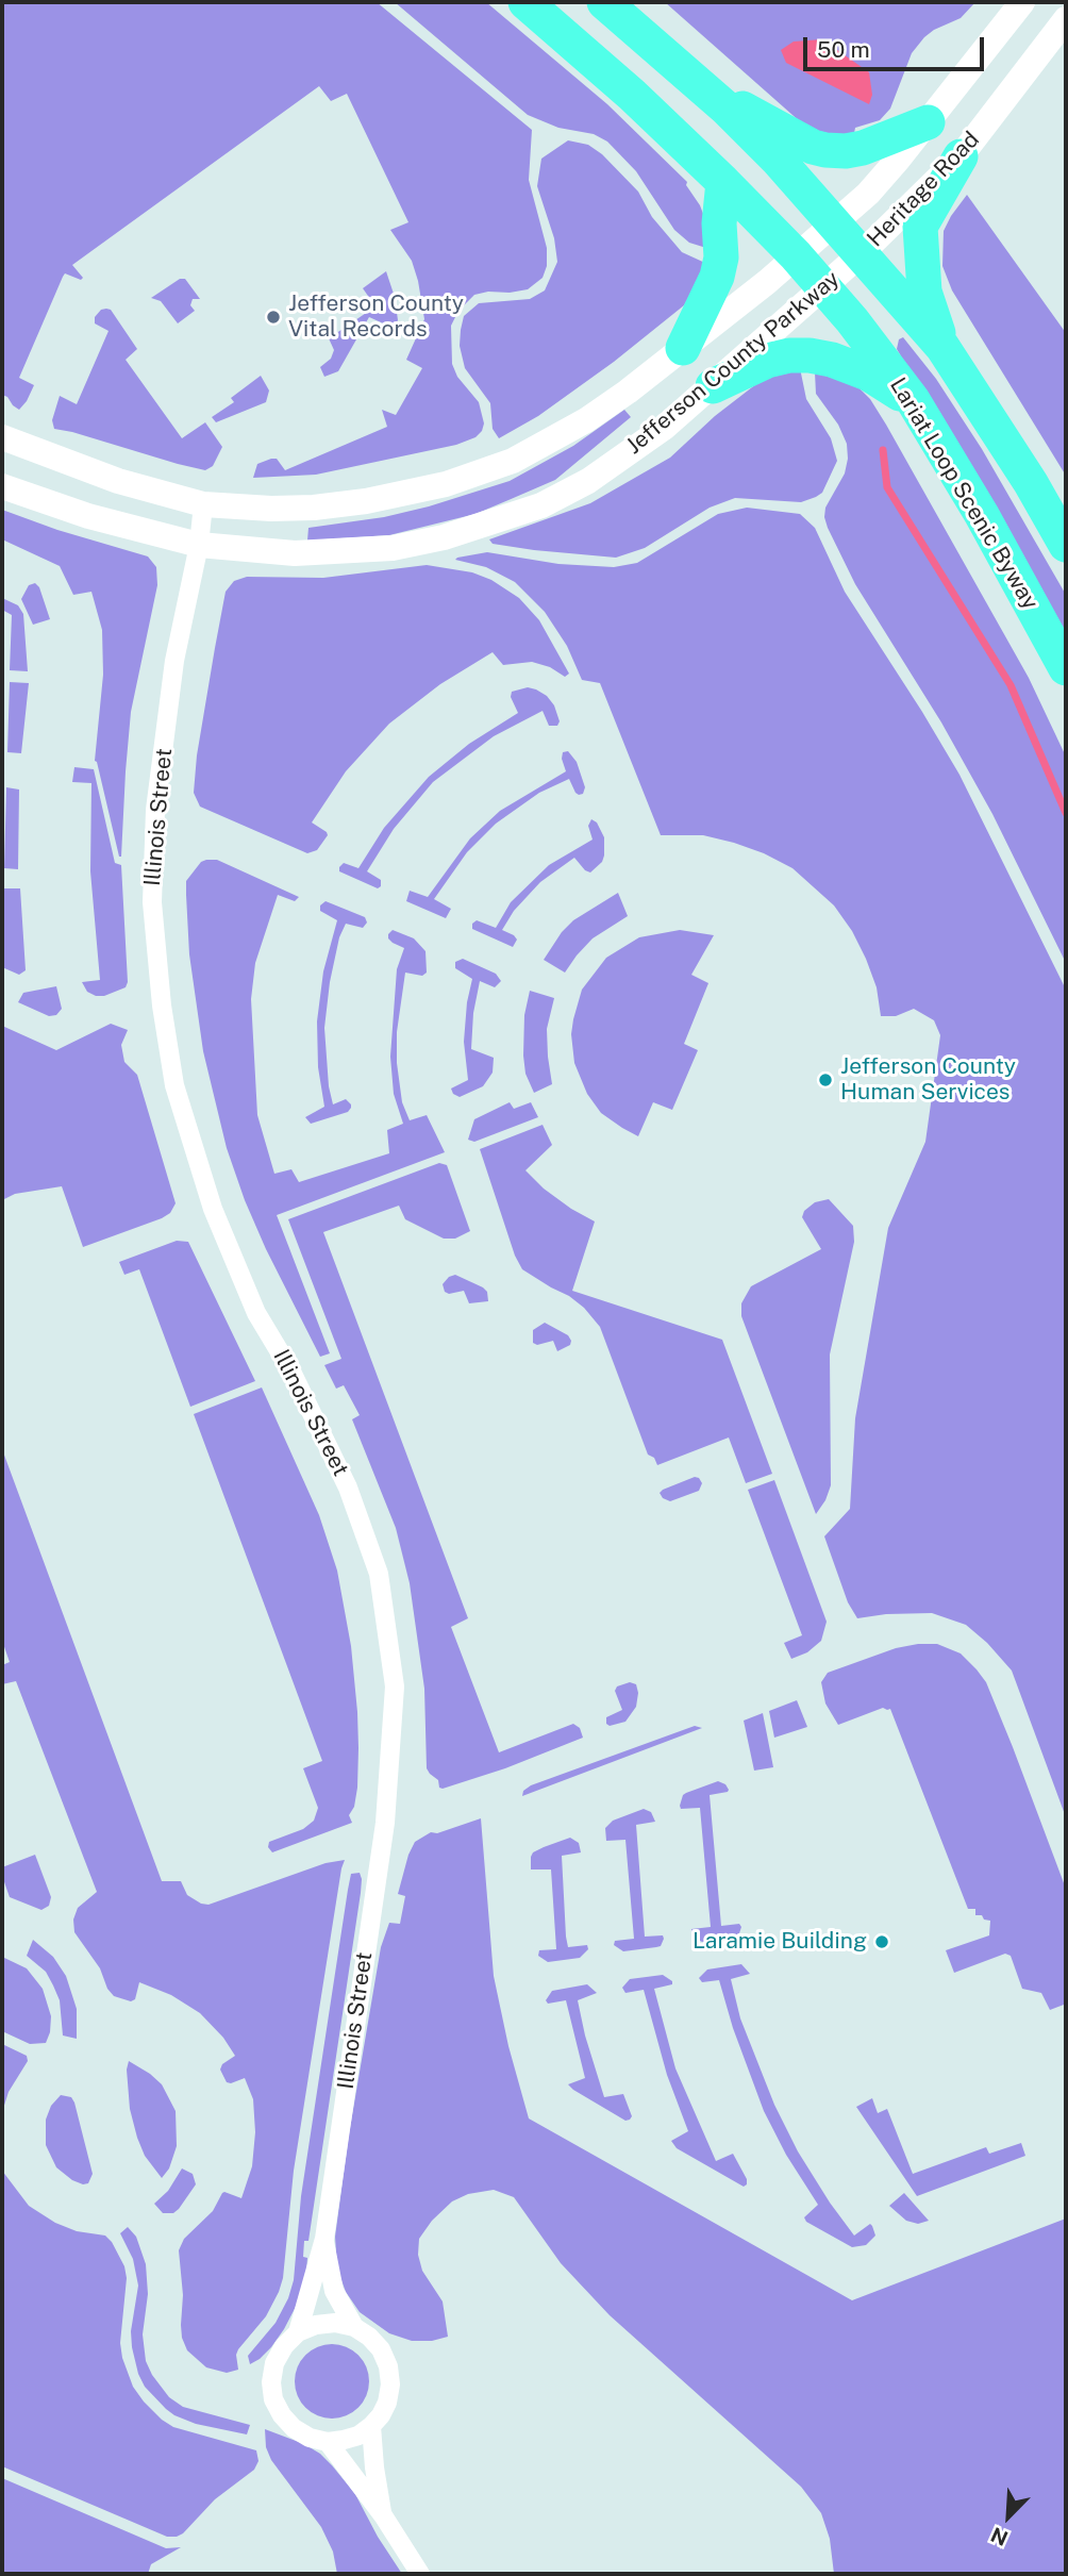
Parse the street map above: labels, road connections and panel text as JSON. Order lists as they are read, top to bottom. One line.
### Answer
{"streets":{"highway":["Lariat Loop Scenic Byway"],"street":["Heritage Road","Jefferson County Parkway","Illinois Street"]},"crossings":[["Heritage Road","Jefferson County Parkway"],["Heritage Road","Lariat Loop Scenic Byway"],["Jefferson County Parkway","Lariat Loop Scenic Byway"],["Jefferson County Parkway","Illinois Street"]],"places":["Jefferson County Vital Records","Jefferson County Human Services","Laramie Building"],"scale_bar":"50 m","north":"bottom left"}
